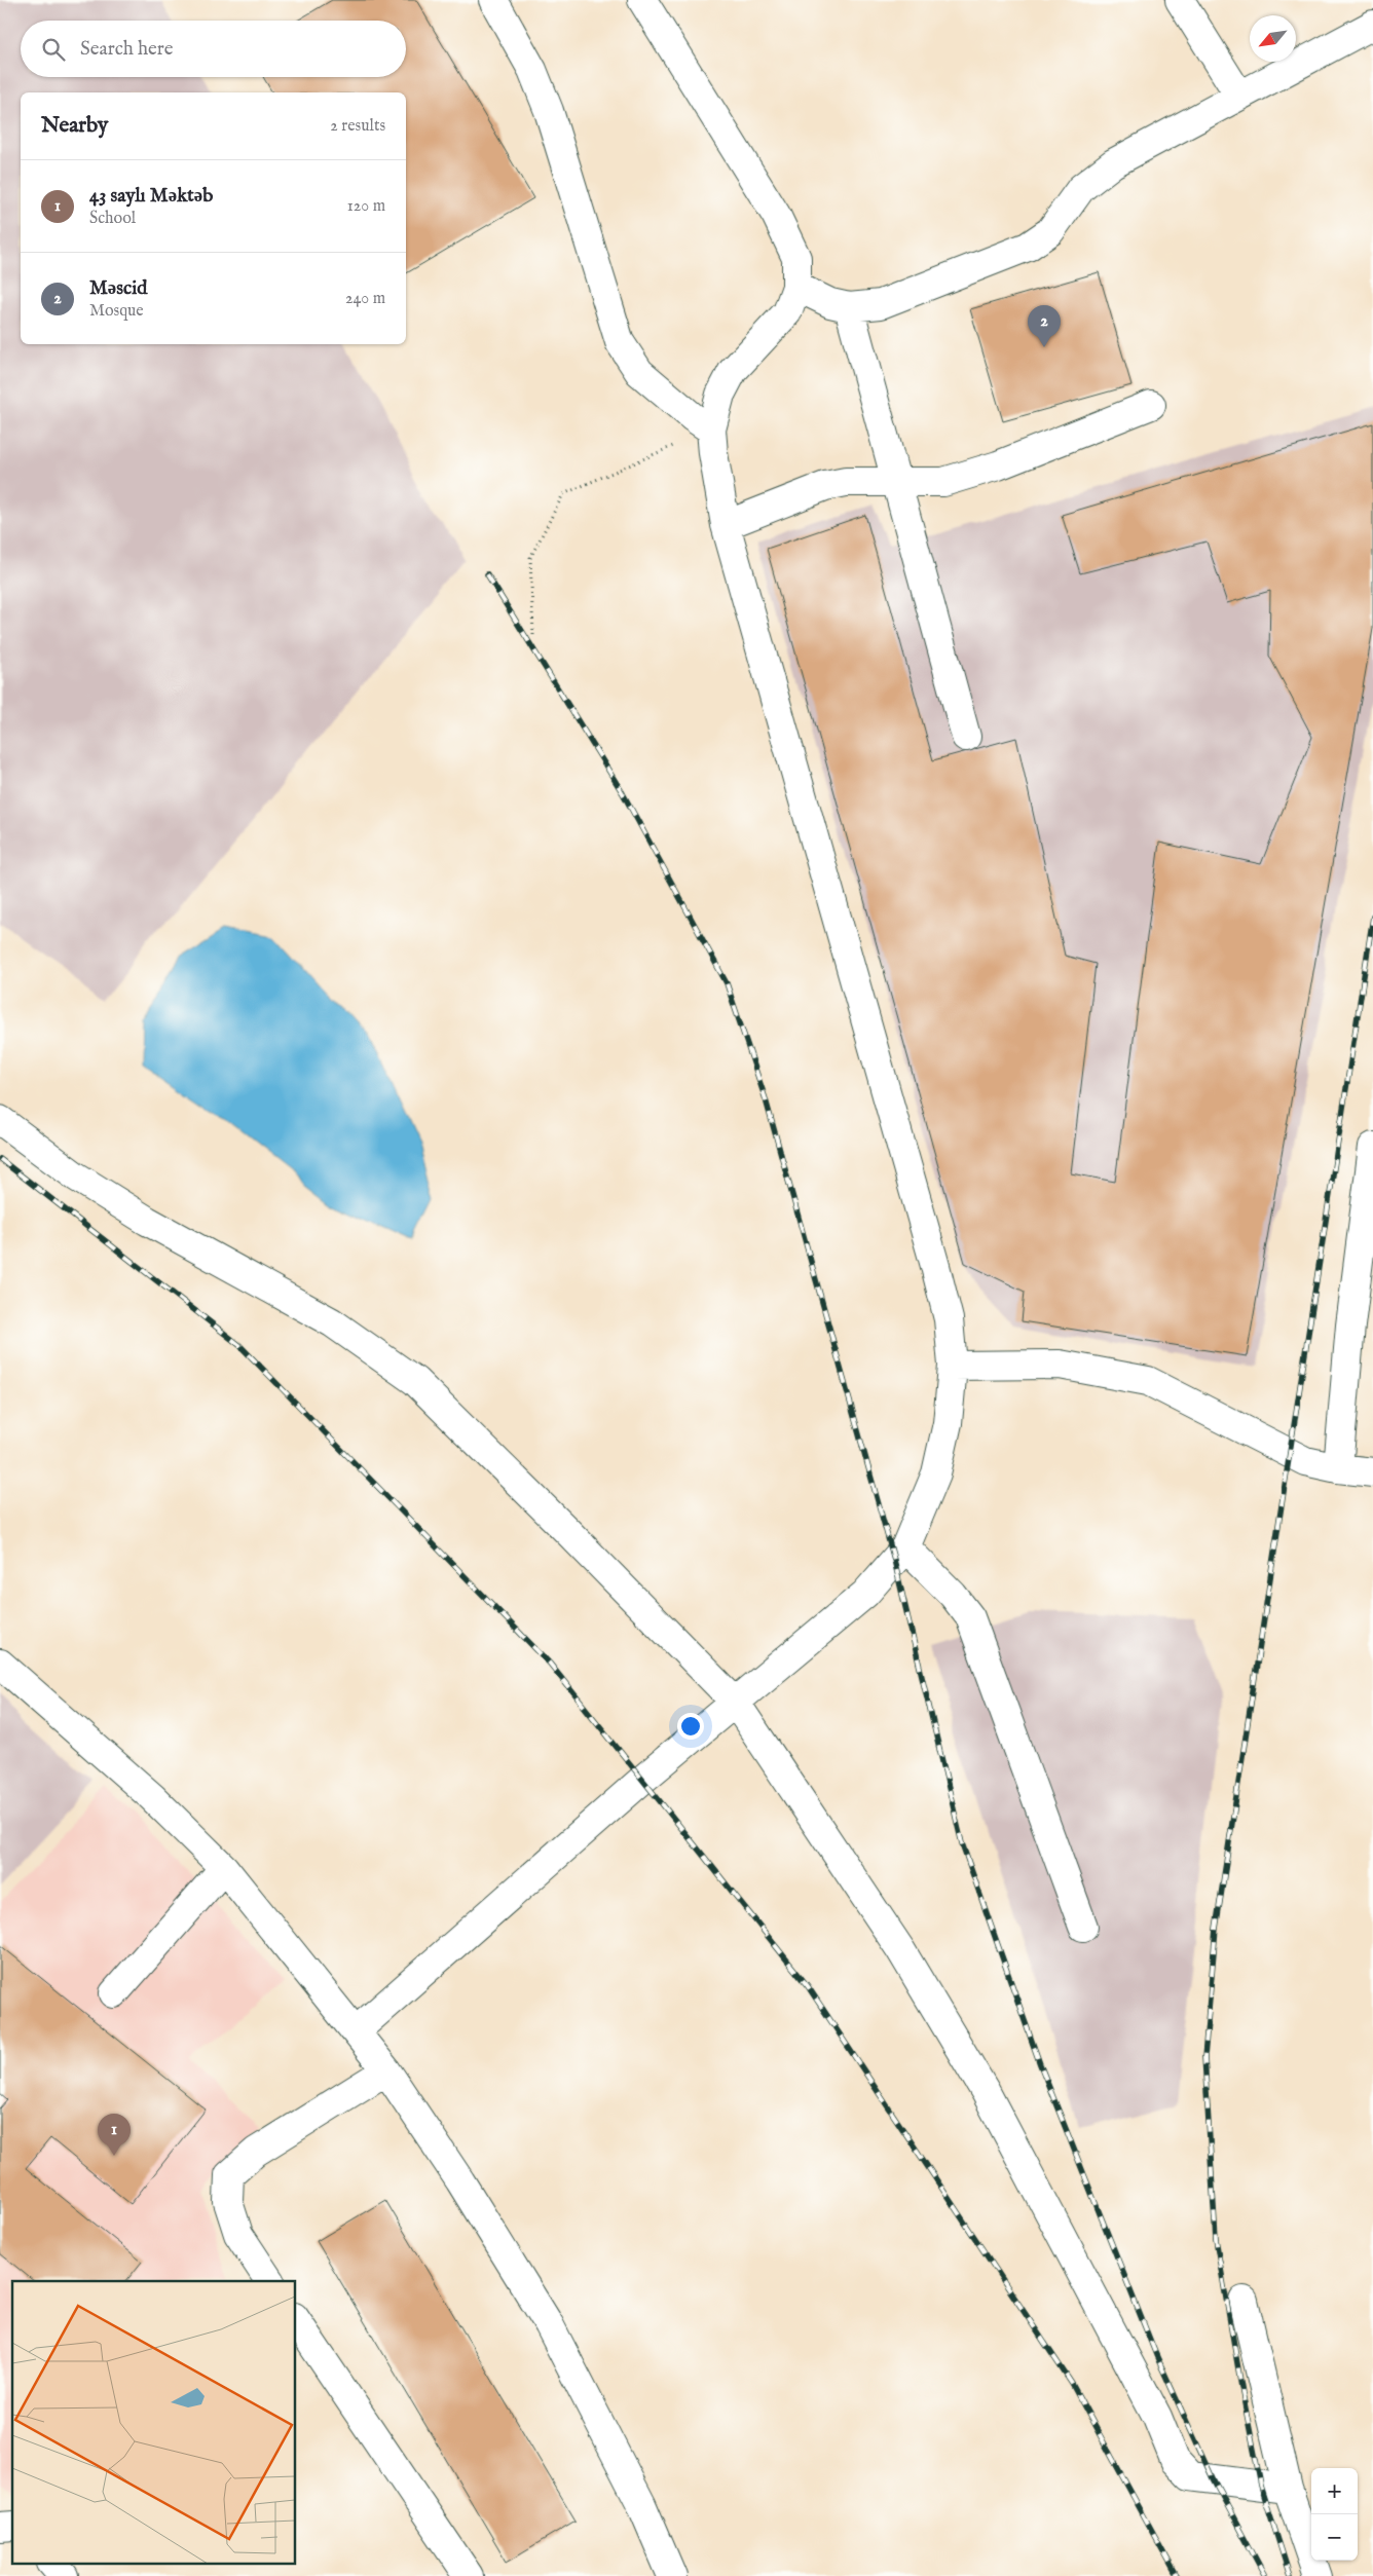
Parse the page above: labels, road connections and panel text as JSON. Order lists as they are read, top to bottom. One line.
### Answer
{"north":"bottom left","page":{"search":"Search here","heading":["Nearby","2 results"],"list":[{"mark":"1","name":"43 saylı Məktəb","note":"School","value":"120 m"},{"mark":"2","name":"Məscid","note":"Mosque","value":"240 m"}],"pins":["2","1"],"map_buttons":["+","−"]}}
